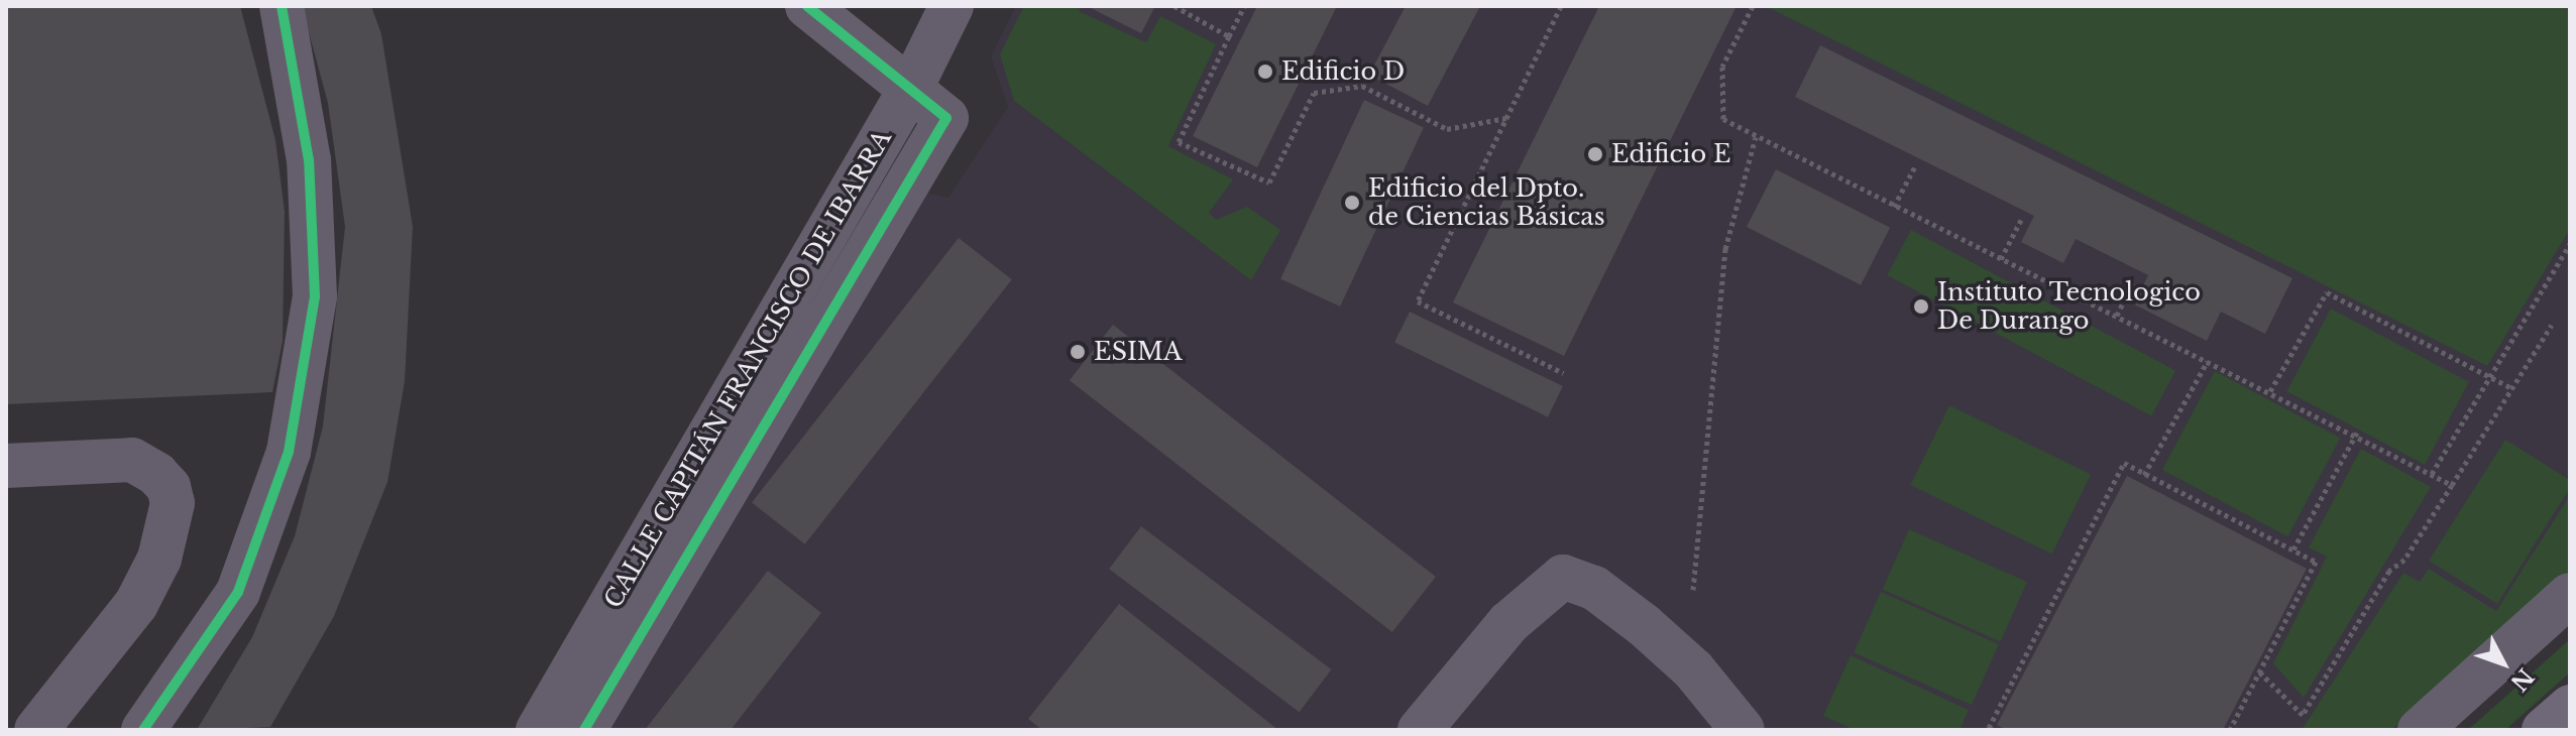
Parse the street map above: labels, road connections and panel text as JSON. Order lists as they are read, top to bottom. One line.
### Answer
{"streets":{"street":["CALLE CAPITÁN FRANCISCO DE IBARRA"]},"places":["Edificio D","Edificio E","Edificio del Dpto. de Ciencias Básicas","Instituto Tecnologico De Durango","ESIMA"],"north":"bottom right"}
